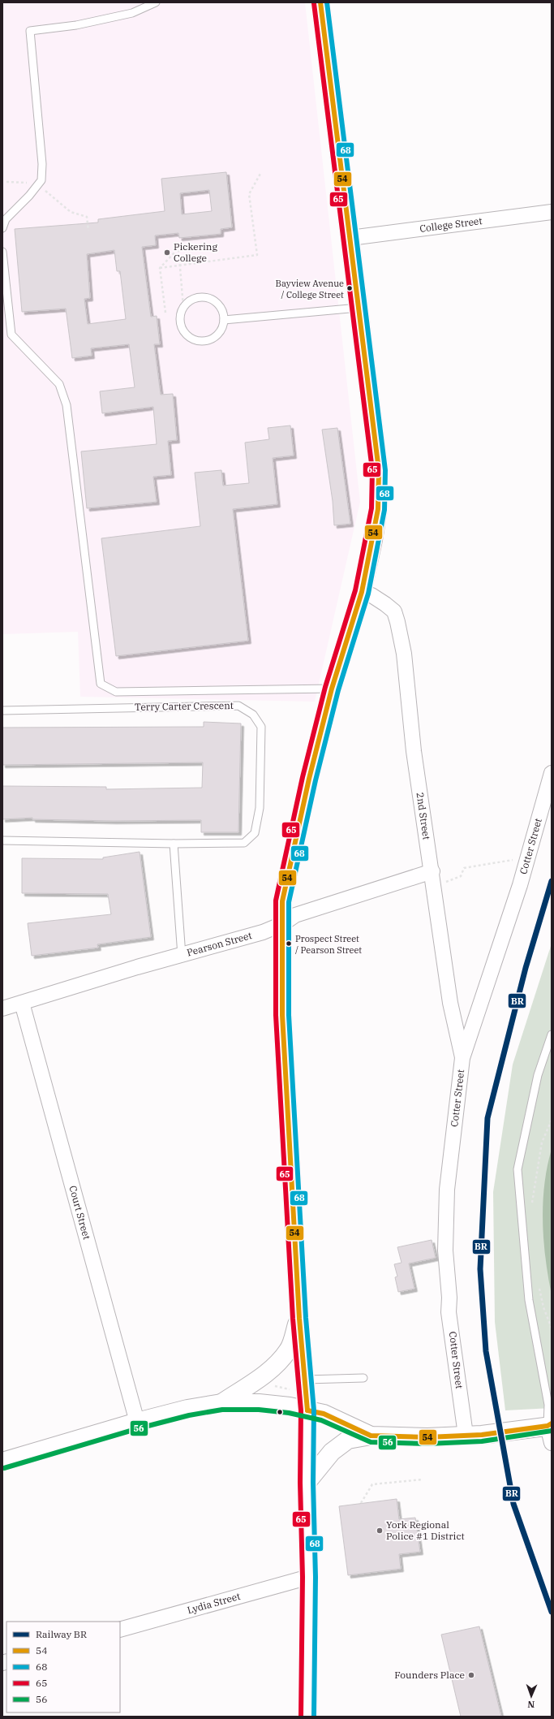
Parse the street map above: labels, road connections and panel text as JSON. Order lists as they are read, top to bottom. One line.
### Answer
{"streets":{"street":["College Street","2nd Street","Cotter Street","Pearson Street","Court Street","Lydia Street"],"lane":["Terry Carter Crescent"]},"crossings":[["2nd Street","Cotter Street"],["2nd Street","Pearson Street"],["Pearson Street","Court Street"]],"places":["Pickering College","Bayview Avenue / College Street","Prospect Street / Pearson Street","York Regional Police #1 District","Founders Place"],"lines":["transit line 54","transit line 68","transit line 65","rail line BR","transit line 56"],"legend":["Railway BR","54","68","65","56"],"north":"bottom"}
